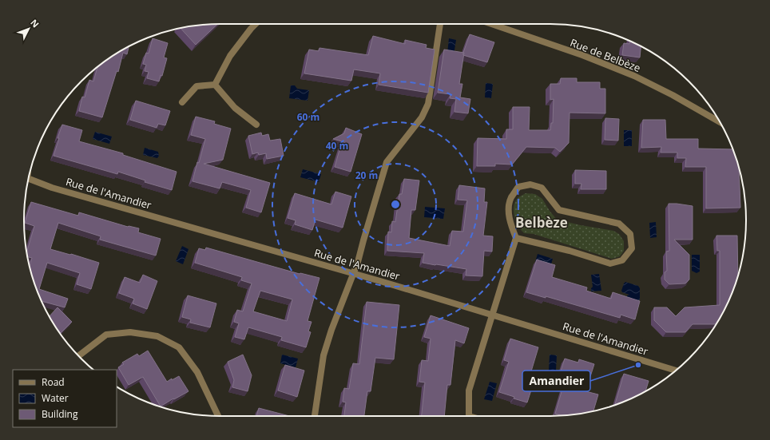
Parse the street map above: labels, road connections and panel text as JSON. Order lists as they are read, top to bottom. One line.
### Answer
{"streets":{"street":["Rue de Belbèze","Rue de l'Amandier"]},"districts":["Belbèze"],"places":["Amandier"],"legend":["Road","Water","Building"],"north":"top right","rings":["60 m","40 m","20 m"]}
